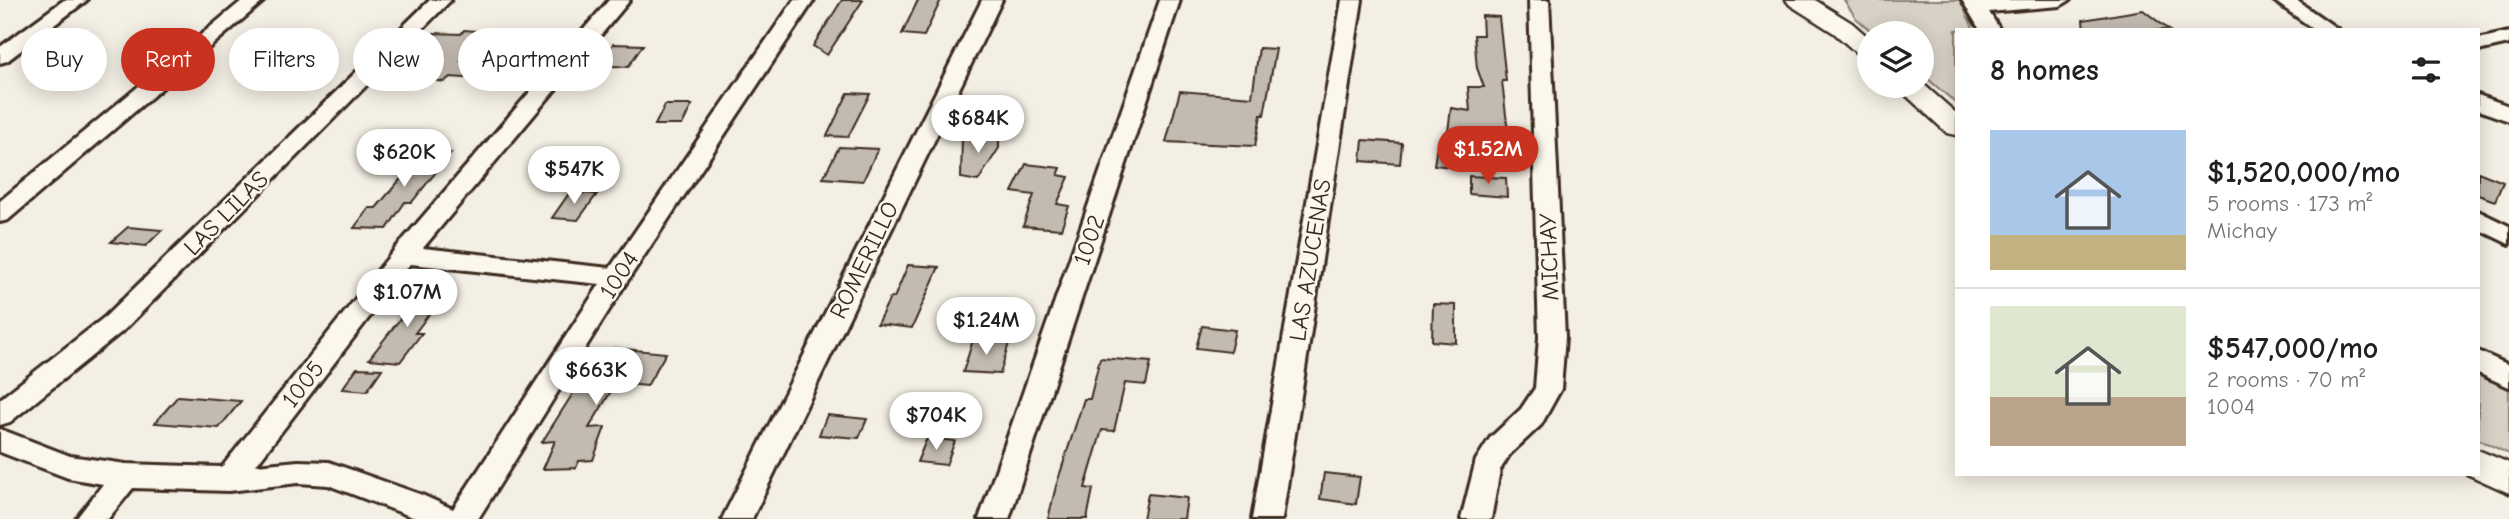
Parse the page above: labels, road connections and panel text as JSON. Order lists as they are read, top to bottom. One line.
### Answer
{"streets":{"street":["LAS LILAS","1002","MICHAY","ROMERILLO","LAS AZUCENAS","1004","1005"]},"page":{"chip":["Buy","Rent","Filters","New","Apartment"],"heading":"8 homes","price":["$684K","$1.52M","$620K","$547K","$1.07M","$1.24M","$663K","$704K"],"list":[{"name":"$1,520,000/mo","note":"5 rooms · 173 m² · Michay"},{"name":"$547,000/mo","note":"2 rooms · 70 m² · 1004"}]}}
